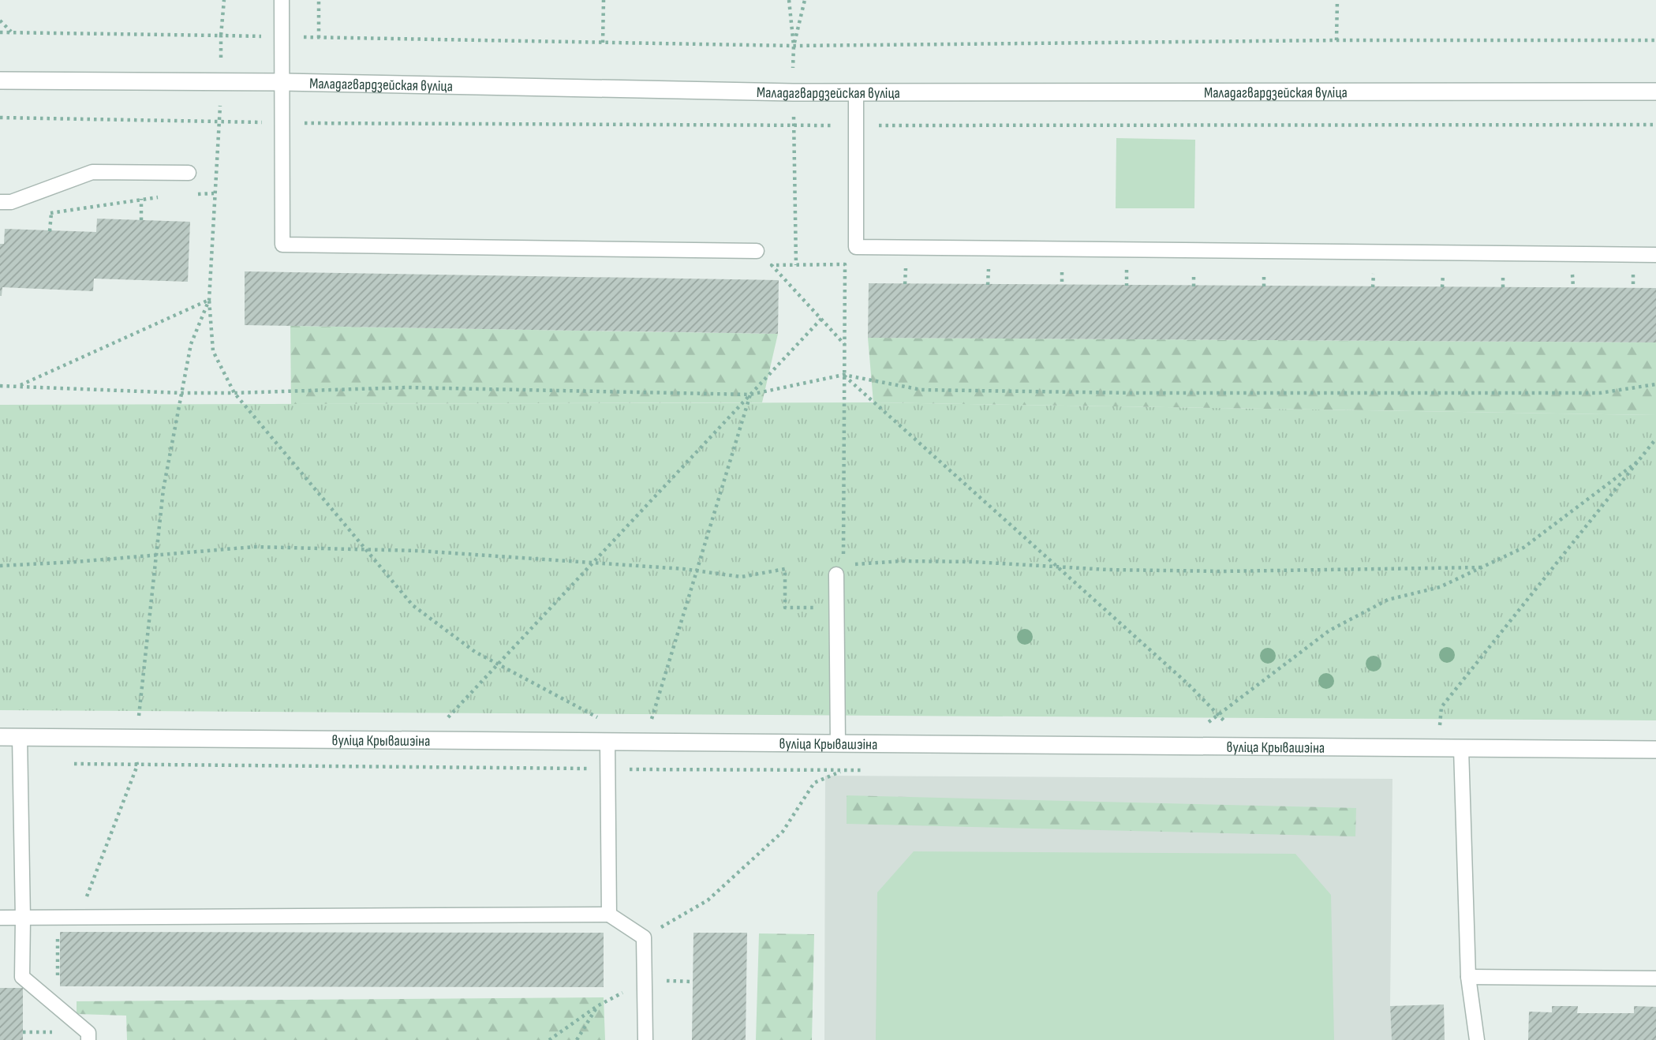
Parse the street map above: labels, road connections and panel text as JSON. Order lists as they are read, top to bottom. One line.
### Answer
{"streets":{"street":["Маладагвардзейская вуліца","вуліца Крывашэіна"]}}
